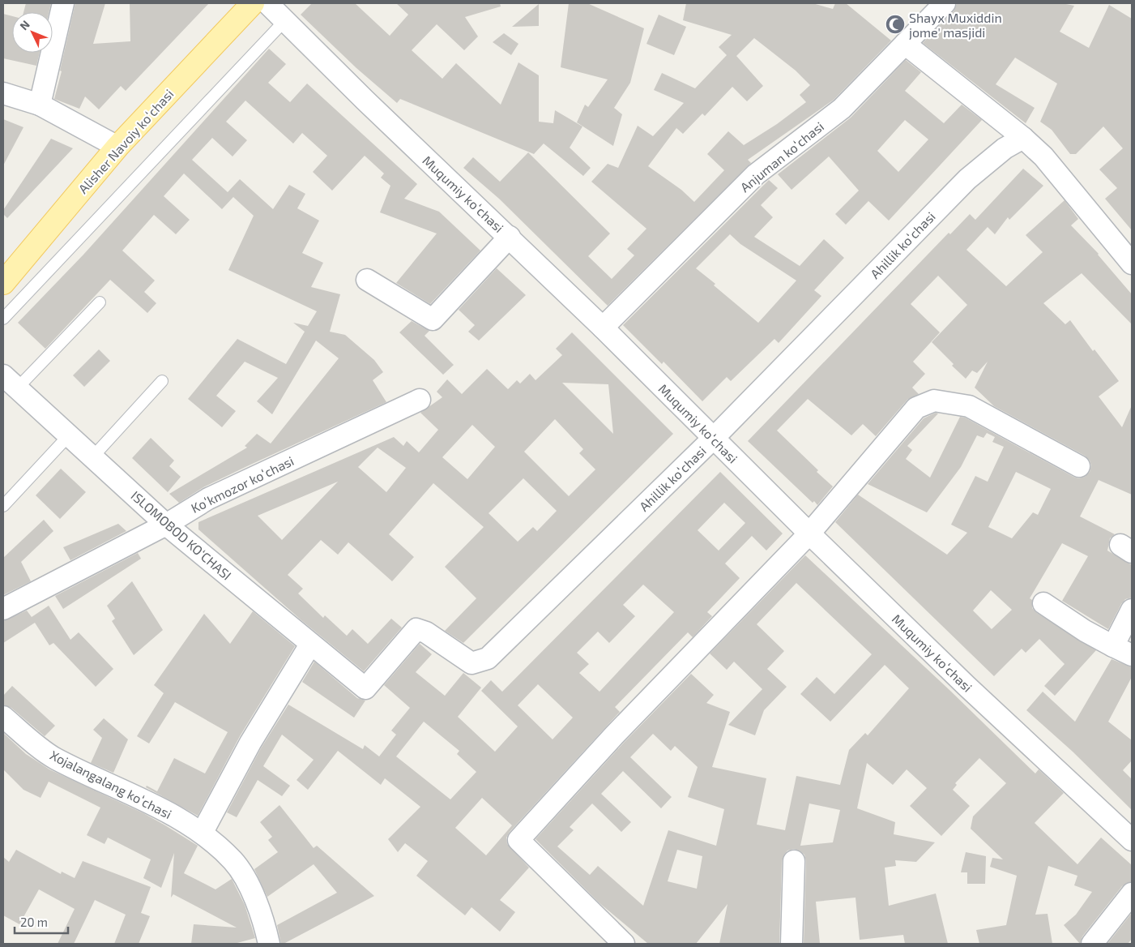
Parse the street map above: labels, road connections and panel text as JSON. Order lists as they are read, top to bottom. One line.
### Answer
{"streets":{"main road":["Alisher Navoiy koʻchasi"],"street":["Anjuman koʻchasi","Muqumiy koʻchasi","Ahillik koʻchasi","Koʻkmozor koʻchasi","ISLOMOBOD KO‘CHASI","Xojalangalang koʻchasi"]},"crossings":[["Anjuman koʻchasi","Muqumiy koʻchasi"],["Muqumiy koʻchasi","Ahillik koʻchasi"],["Ahillik koʻchasi","ISLOMOBOD KO‘CHASI"],["Koʻkmozor koʻchasi","ISLOMOBOD KO‘CHASI"]],"places":{"mosque":["Shayx Muxiddin jome' masjidi"]},"scale_bar":"20 m","north":"top left"}
